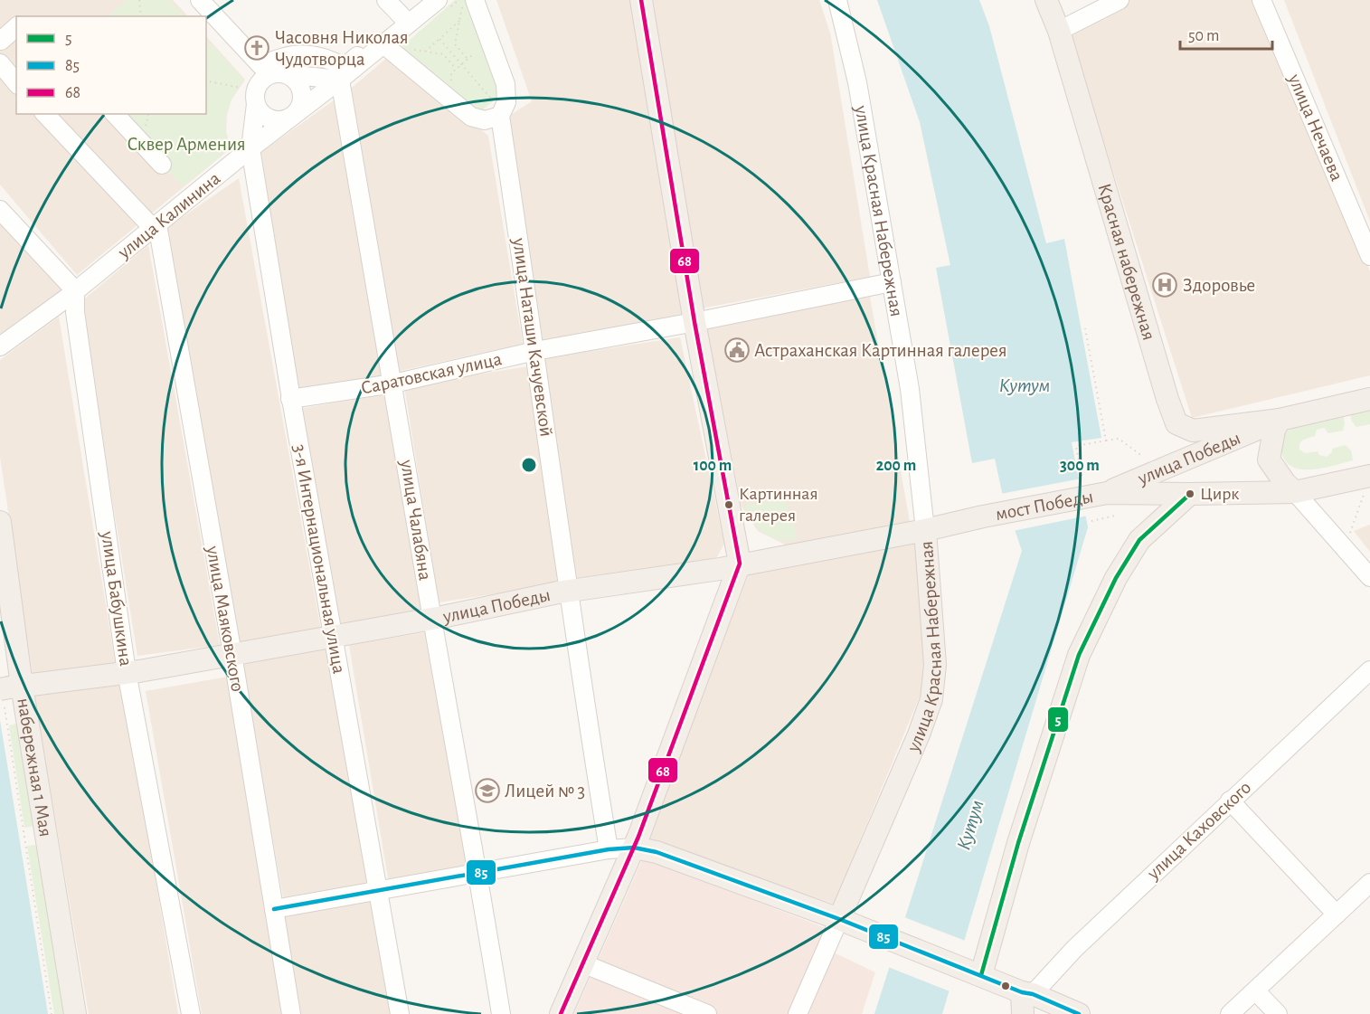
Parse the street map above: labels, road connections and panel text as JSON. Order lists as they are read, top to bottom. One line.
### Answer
{"streets":{"main road":["улица Красная Набережная","Красная набережная","улица Победы","мост Победы","набережная 1 Мая"],"street":["улица Нечаева","улица Калинина","улица Наташи Качуевской","Саратовская улица","улица Чалабяна","3-я Интернациональная улица","улица Бабушкина","улица Маяковского","улица Каховского"]},"crossings":[["улица Красная Набережная","Саратовская улица"],["улица Красная Набережная","улица Победы"],["улица Калинина","улица Чалабяна"],["улица Калинина","3-я Интернациональная улица"],["улица Калинина","улица Бабушкина"],["улица Калинина","улица Маяковского"],["Красная набережная","улица Победы"],["улица Наташи Качуевской","Саратовская улица"],["улица Наташи Качуевской","улица Победы"],["Саратовская улица","улица Чалабяна"],["Саратовская улица","3-я Интернациональная улица"],["улица Победы","мост Победы"],["улица Победы","улица Чалабяна"],["улица Победы","3-я Интернациональная улица"],["улица Победы","улица Бабушкина"],["улица Победы","улица Маяковского"],["улица Победы","набережная 1 Мая"]],"water":["Кутум"],"parks":["Сквер Армения"],"places":{"church":["Часовня Николая Чудотворца"],"hospital":["Здоровье"],"public building":["Астраханская Картинная галерея"],"other":["Цирк","Картинная галерея"],"school or university":["Лицей № 3"]},"lines":["transit line 68","transit line 5","transit line 85"],"legend":["5","85","68"],"scale_bar":"50 m","rings":["100 m","200 m","300 m"]}
